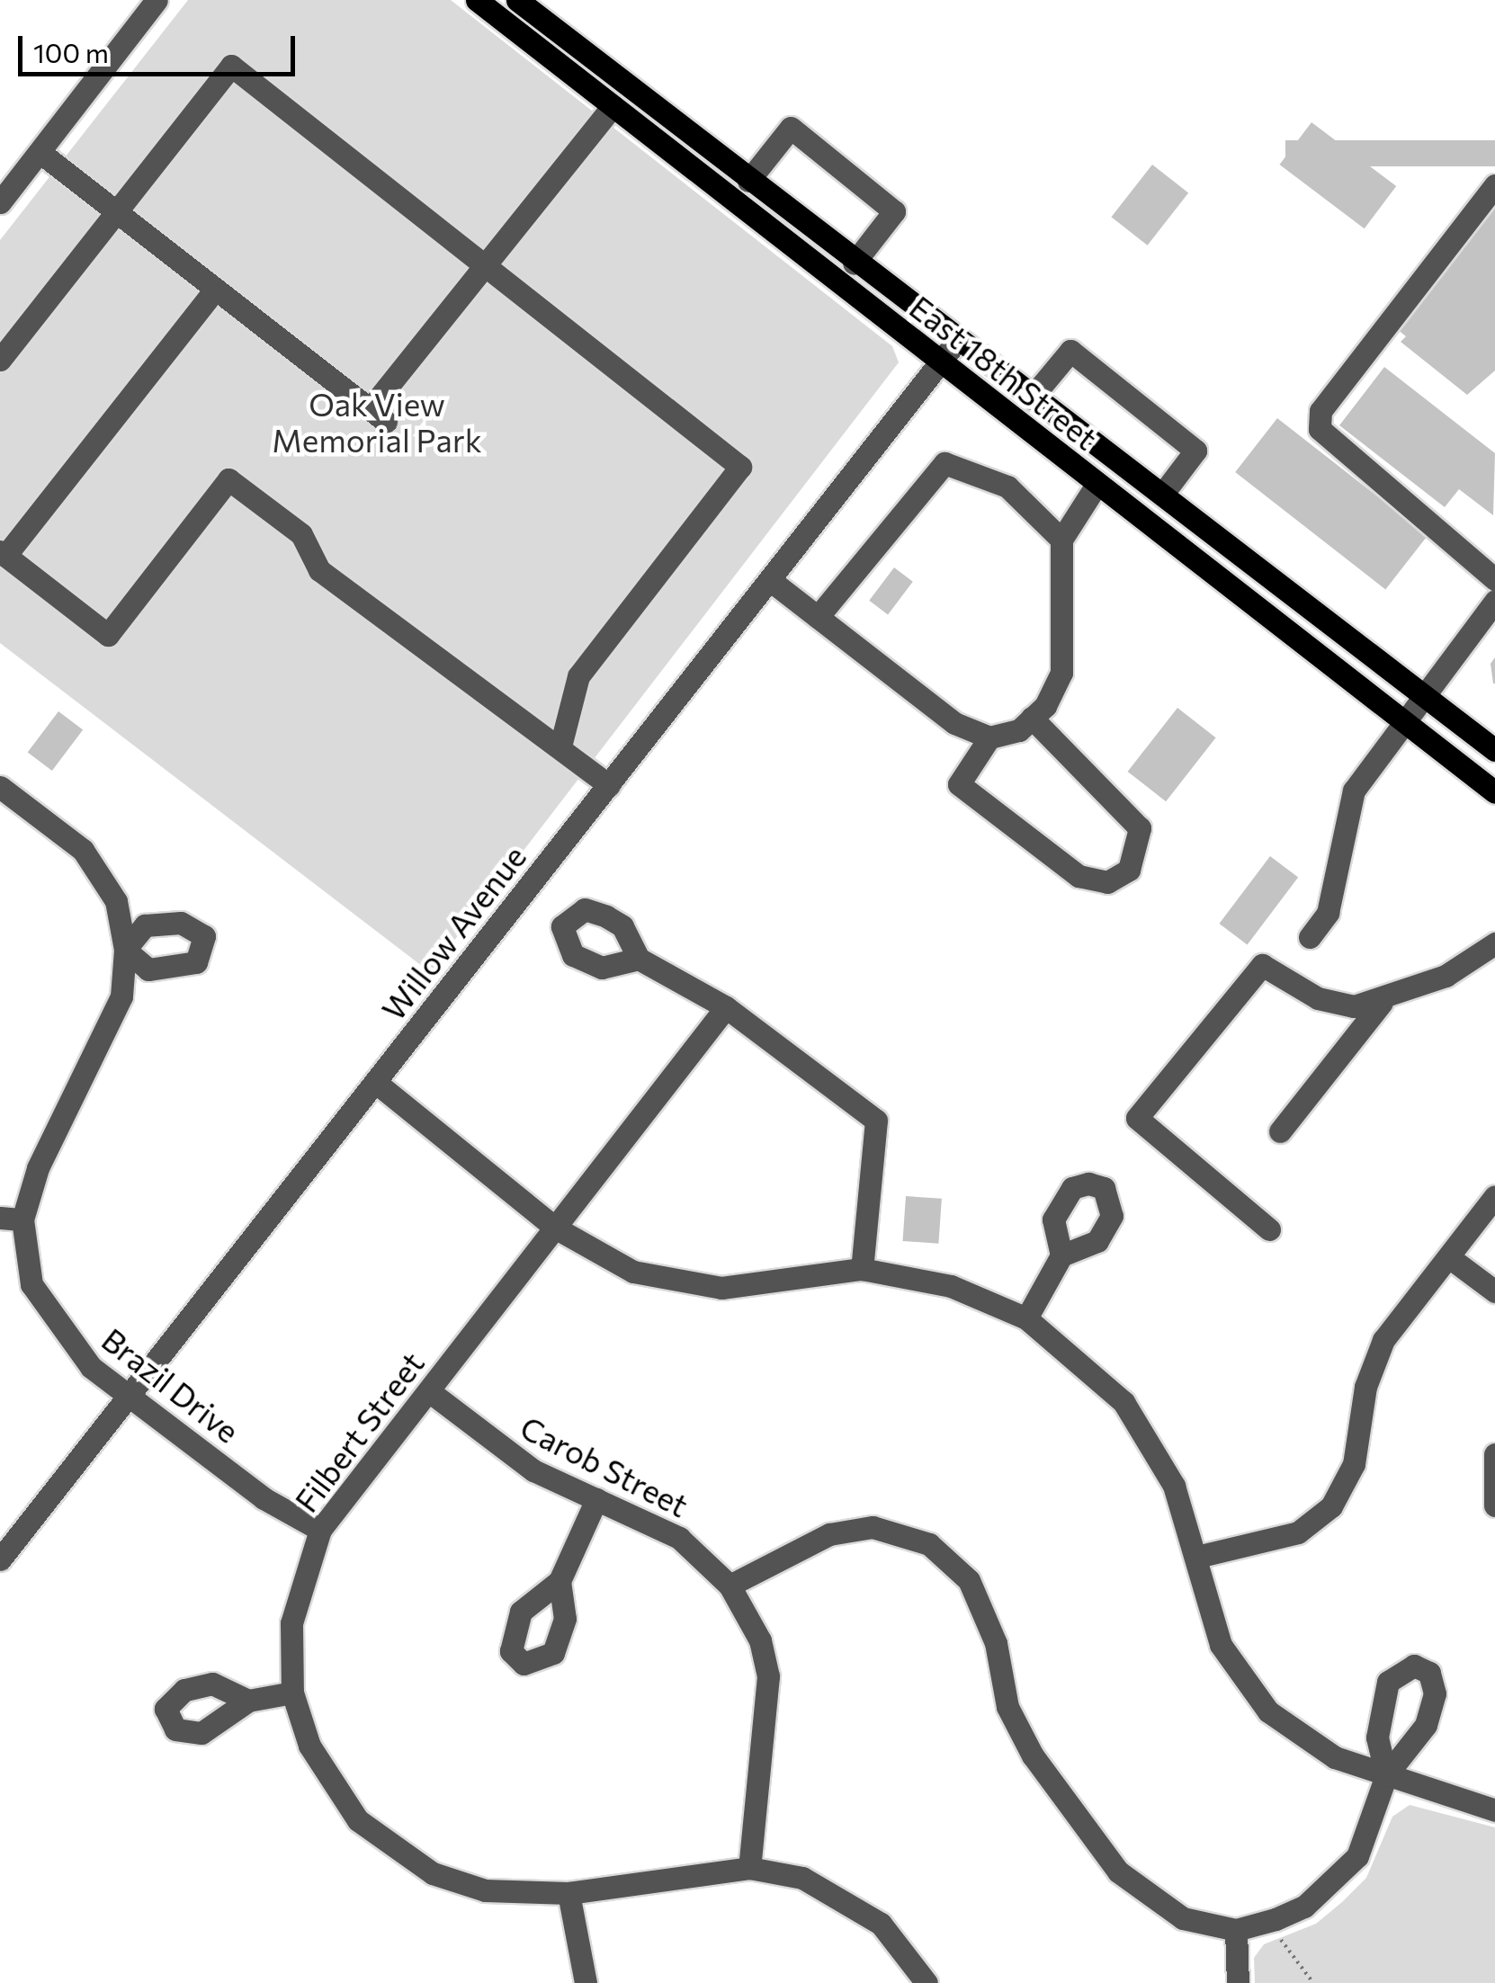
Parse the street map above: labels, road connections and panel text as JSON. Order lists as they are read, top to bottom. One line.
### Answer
{"streets":{"main road":["East 18th Street"],"street":["Willow Avenue","Brazil Drive","Filbert Street","Carob Street"]},"crossings":[["East 18th Street","Willow Avenue"],["Willow Avenue","Brazil Drive"],["Brazil Drive","Filbert Street"],["Filbert Street","Carob Street"]],"parks":["Oak View Memorial Park"],"scale_bar":"100 m"}
